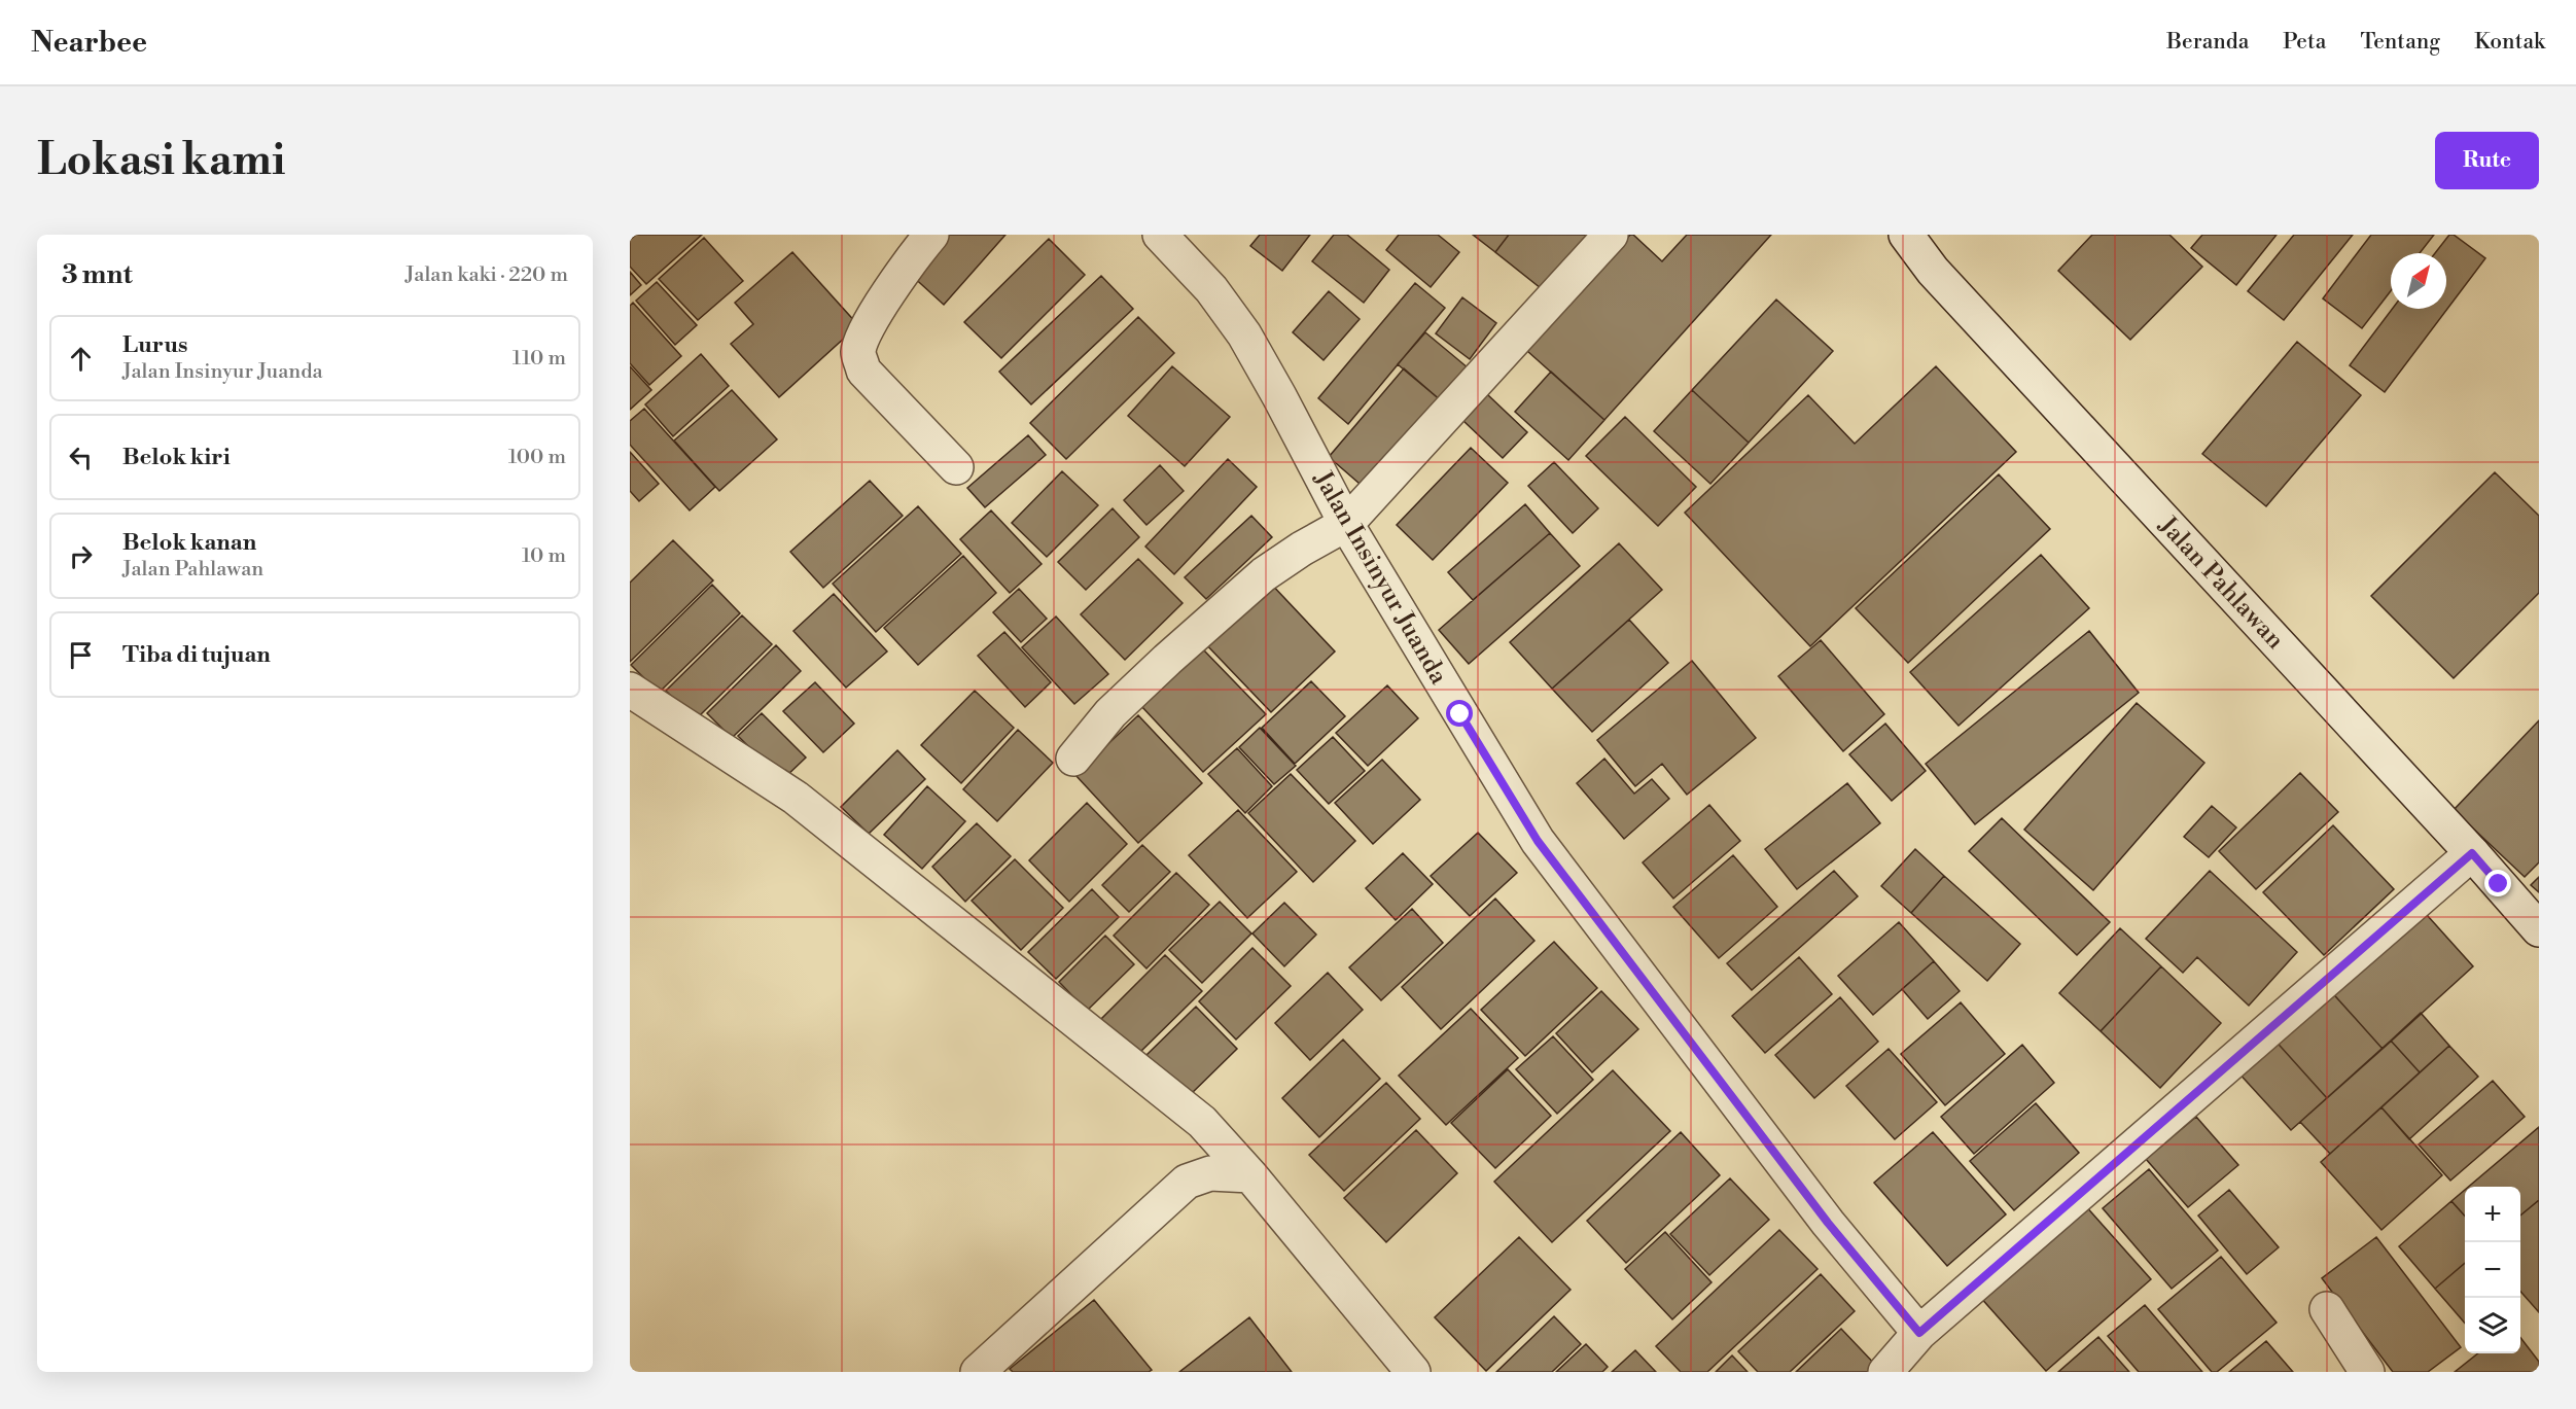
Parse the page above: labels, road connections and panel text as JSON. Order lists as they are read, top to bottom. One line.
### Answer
{"streets":{"street":["Jalan Insinyur Juanda","Jalan Pahlawan"]},"north":"top right","page":{"header":"Nearbee","nav":["Beranda","Peta","Tentang","Kontak"],"buttons":"Rute","title":"Lokasi kami","heading":["3 mnt","Jalan kaki · 220 m"],"list":[["Lurus","Jalan Insinyur Juanda","110 m"],["Belok kiri","100 m"],["Belok kanan","Jalan Pahlawan","10 m"],"Tiba di tujuan"],"map_buttons":["+","−"]}}
